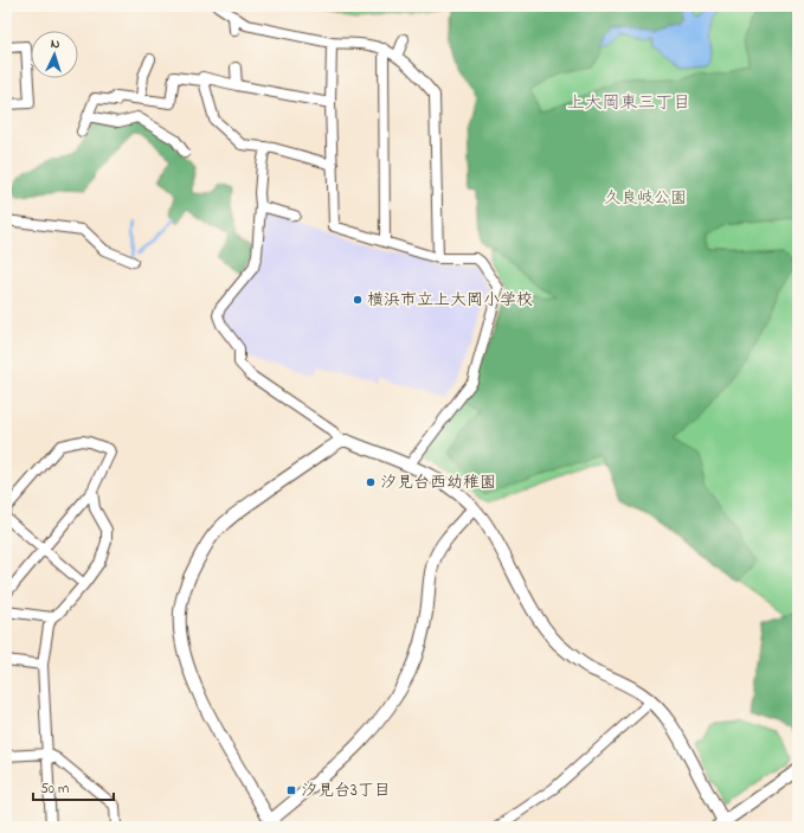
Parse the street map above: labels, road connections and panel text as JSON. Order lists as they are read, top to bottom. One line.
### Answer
{"districts":["上大岡東三丁目"],"parks":["久良岐公園"],"places":{"other":["横浜市立上大岡小学校","汐見台西幼稚園"],"transit":["汐見台3丁目"]},"scale_bar":"50 m","north":"top"}
